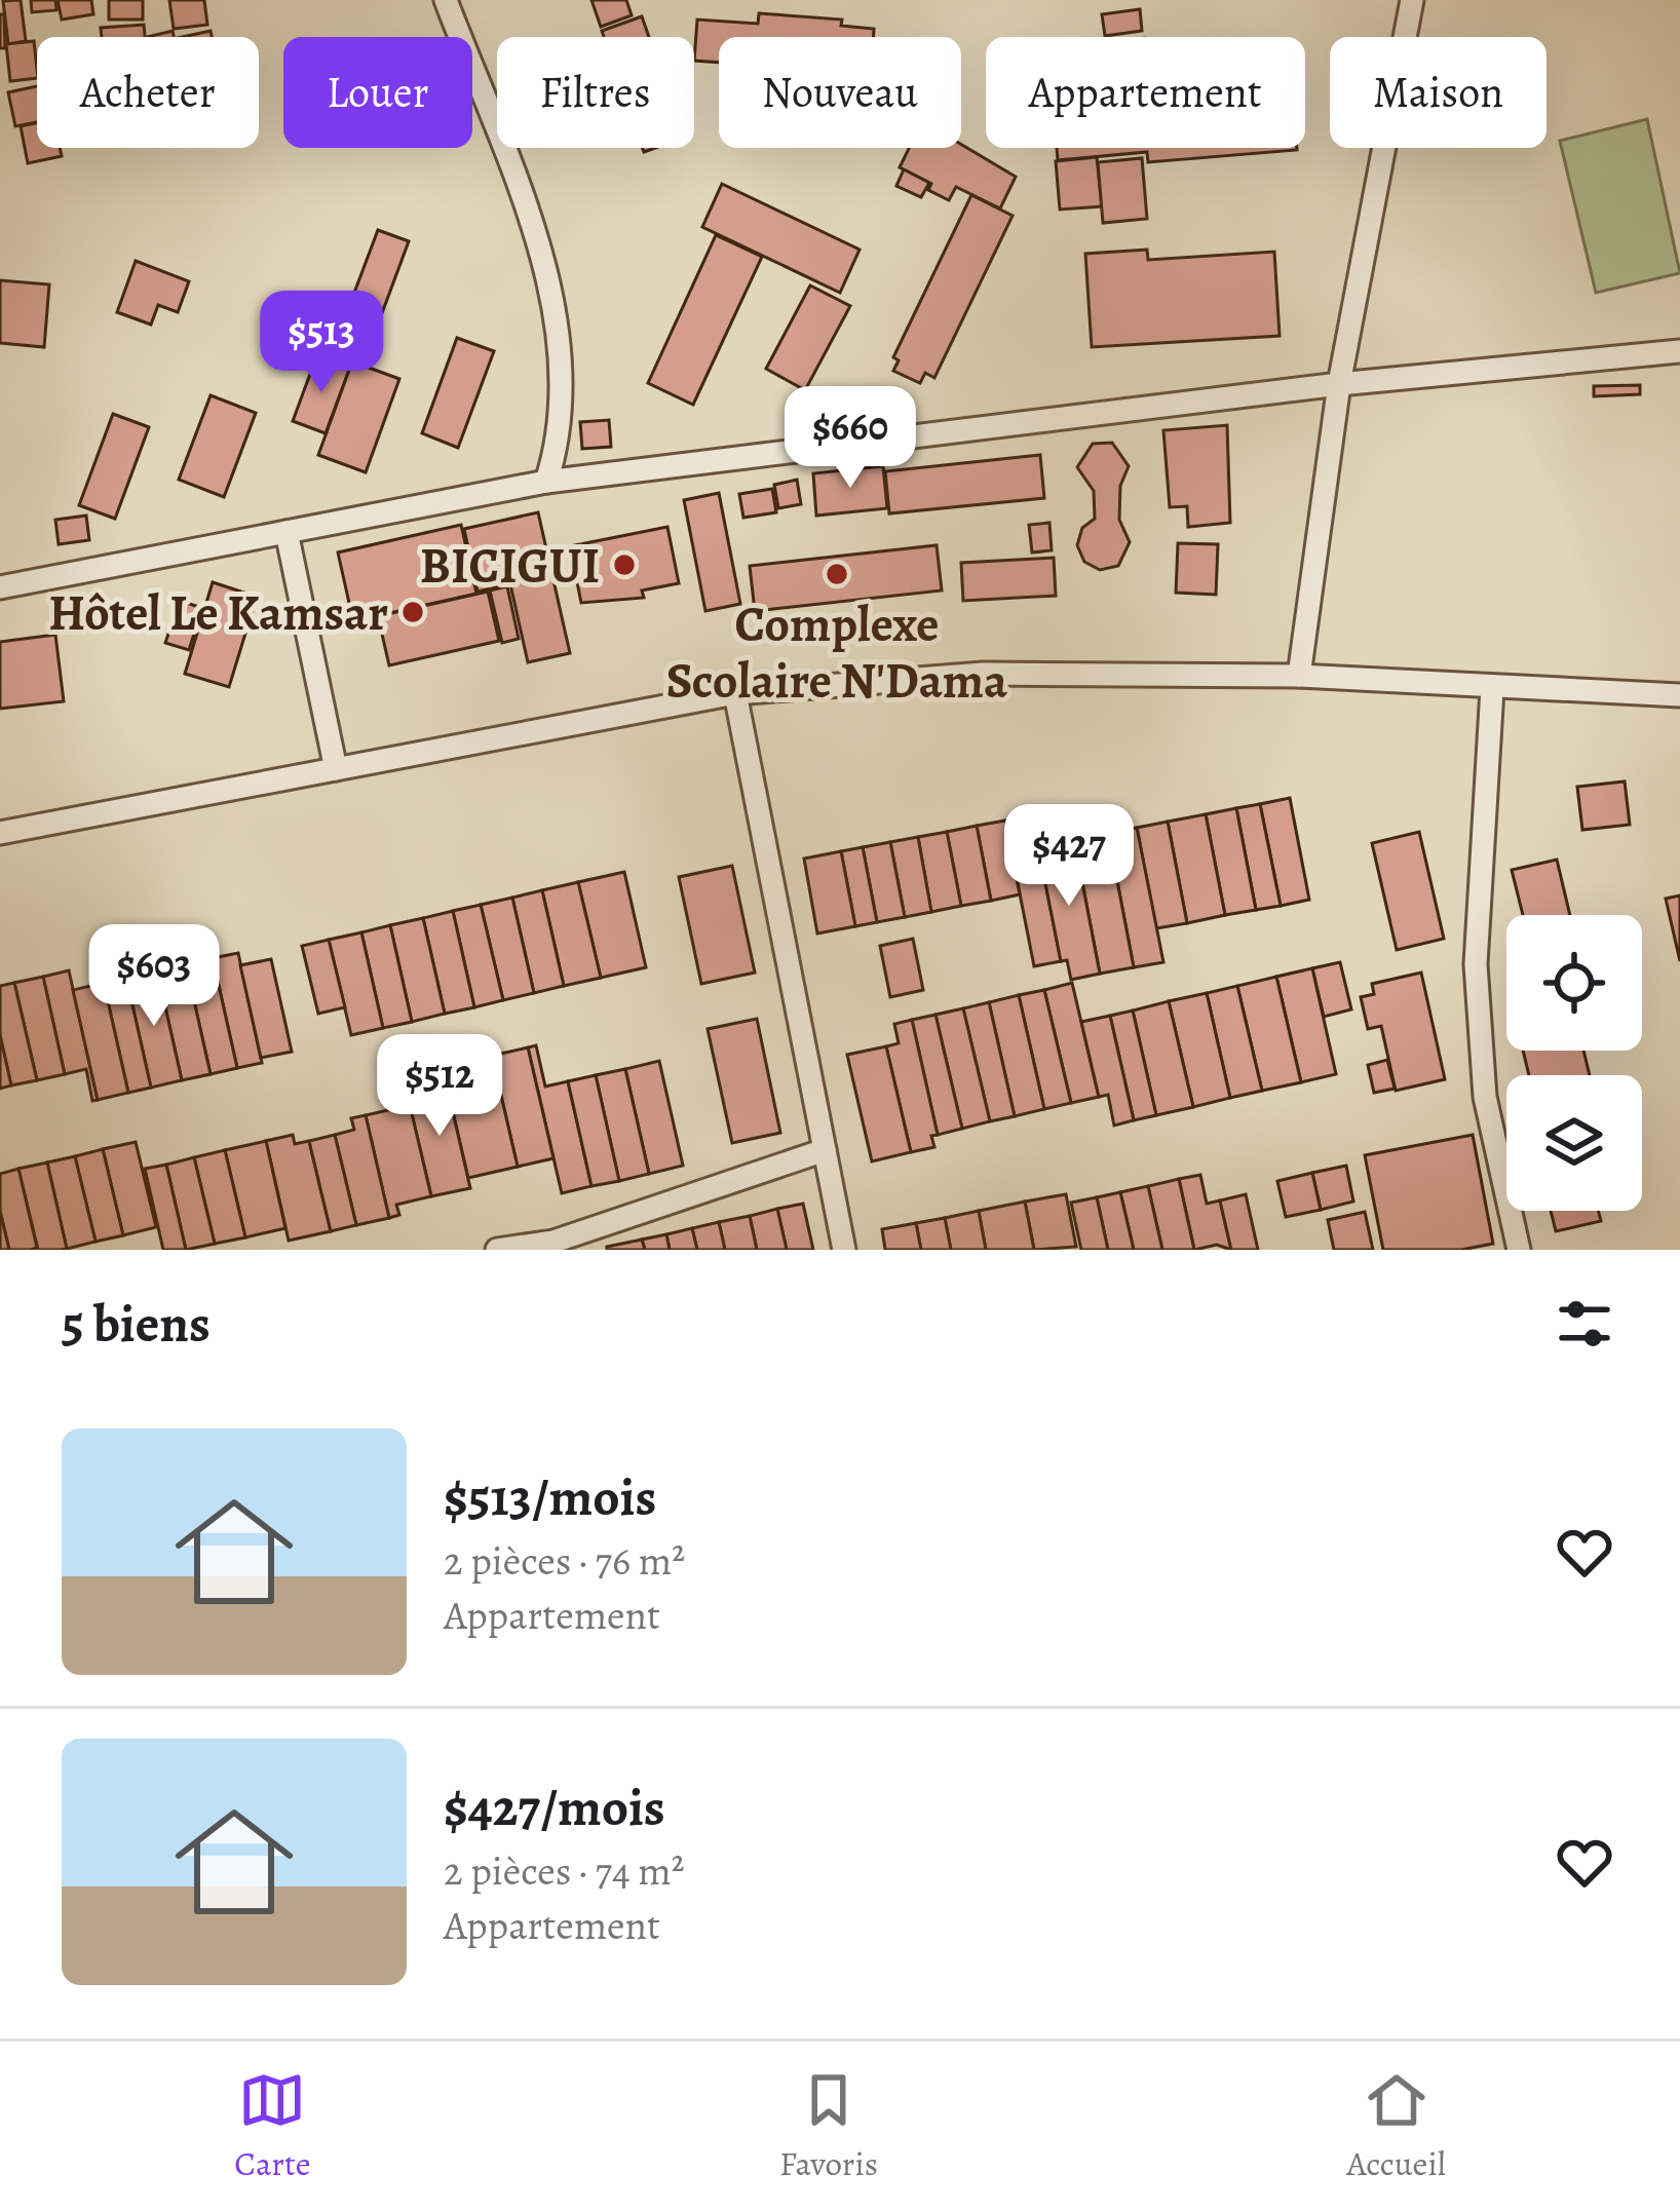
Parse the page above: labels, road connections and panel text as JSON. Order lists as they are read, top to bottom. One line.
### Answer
{"places":["BICIGUI","Complexe Scolaire N'Dama","Hôtel Le Kamsar"],"page":{"chip":["Acheter","Louer","Filtres","Nouveau","Appartement","Maison"],"price":["$513","$660","$427","$603","$512"],"heading":"5 biens","list":[{"name":"$513/mois","note":"2 pièces · 76 m² · Appartement"},{"name":"$427/mois","note":"2 pièces · 74 m² · Appartement"}],"tabs":["Carte","Favoris","Accueil"]}}
